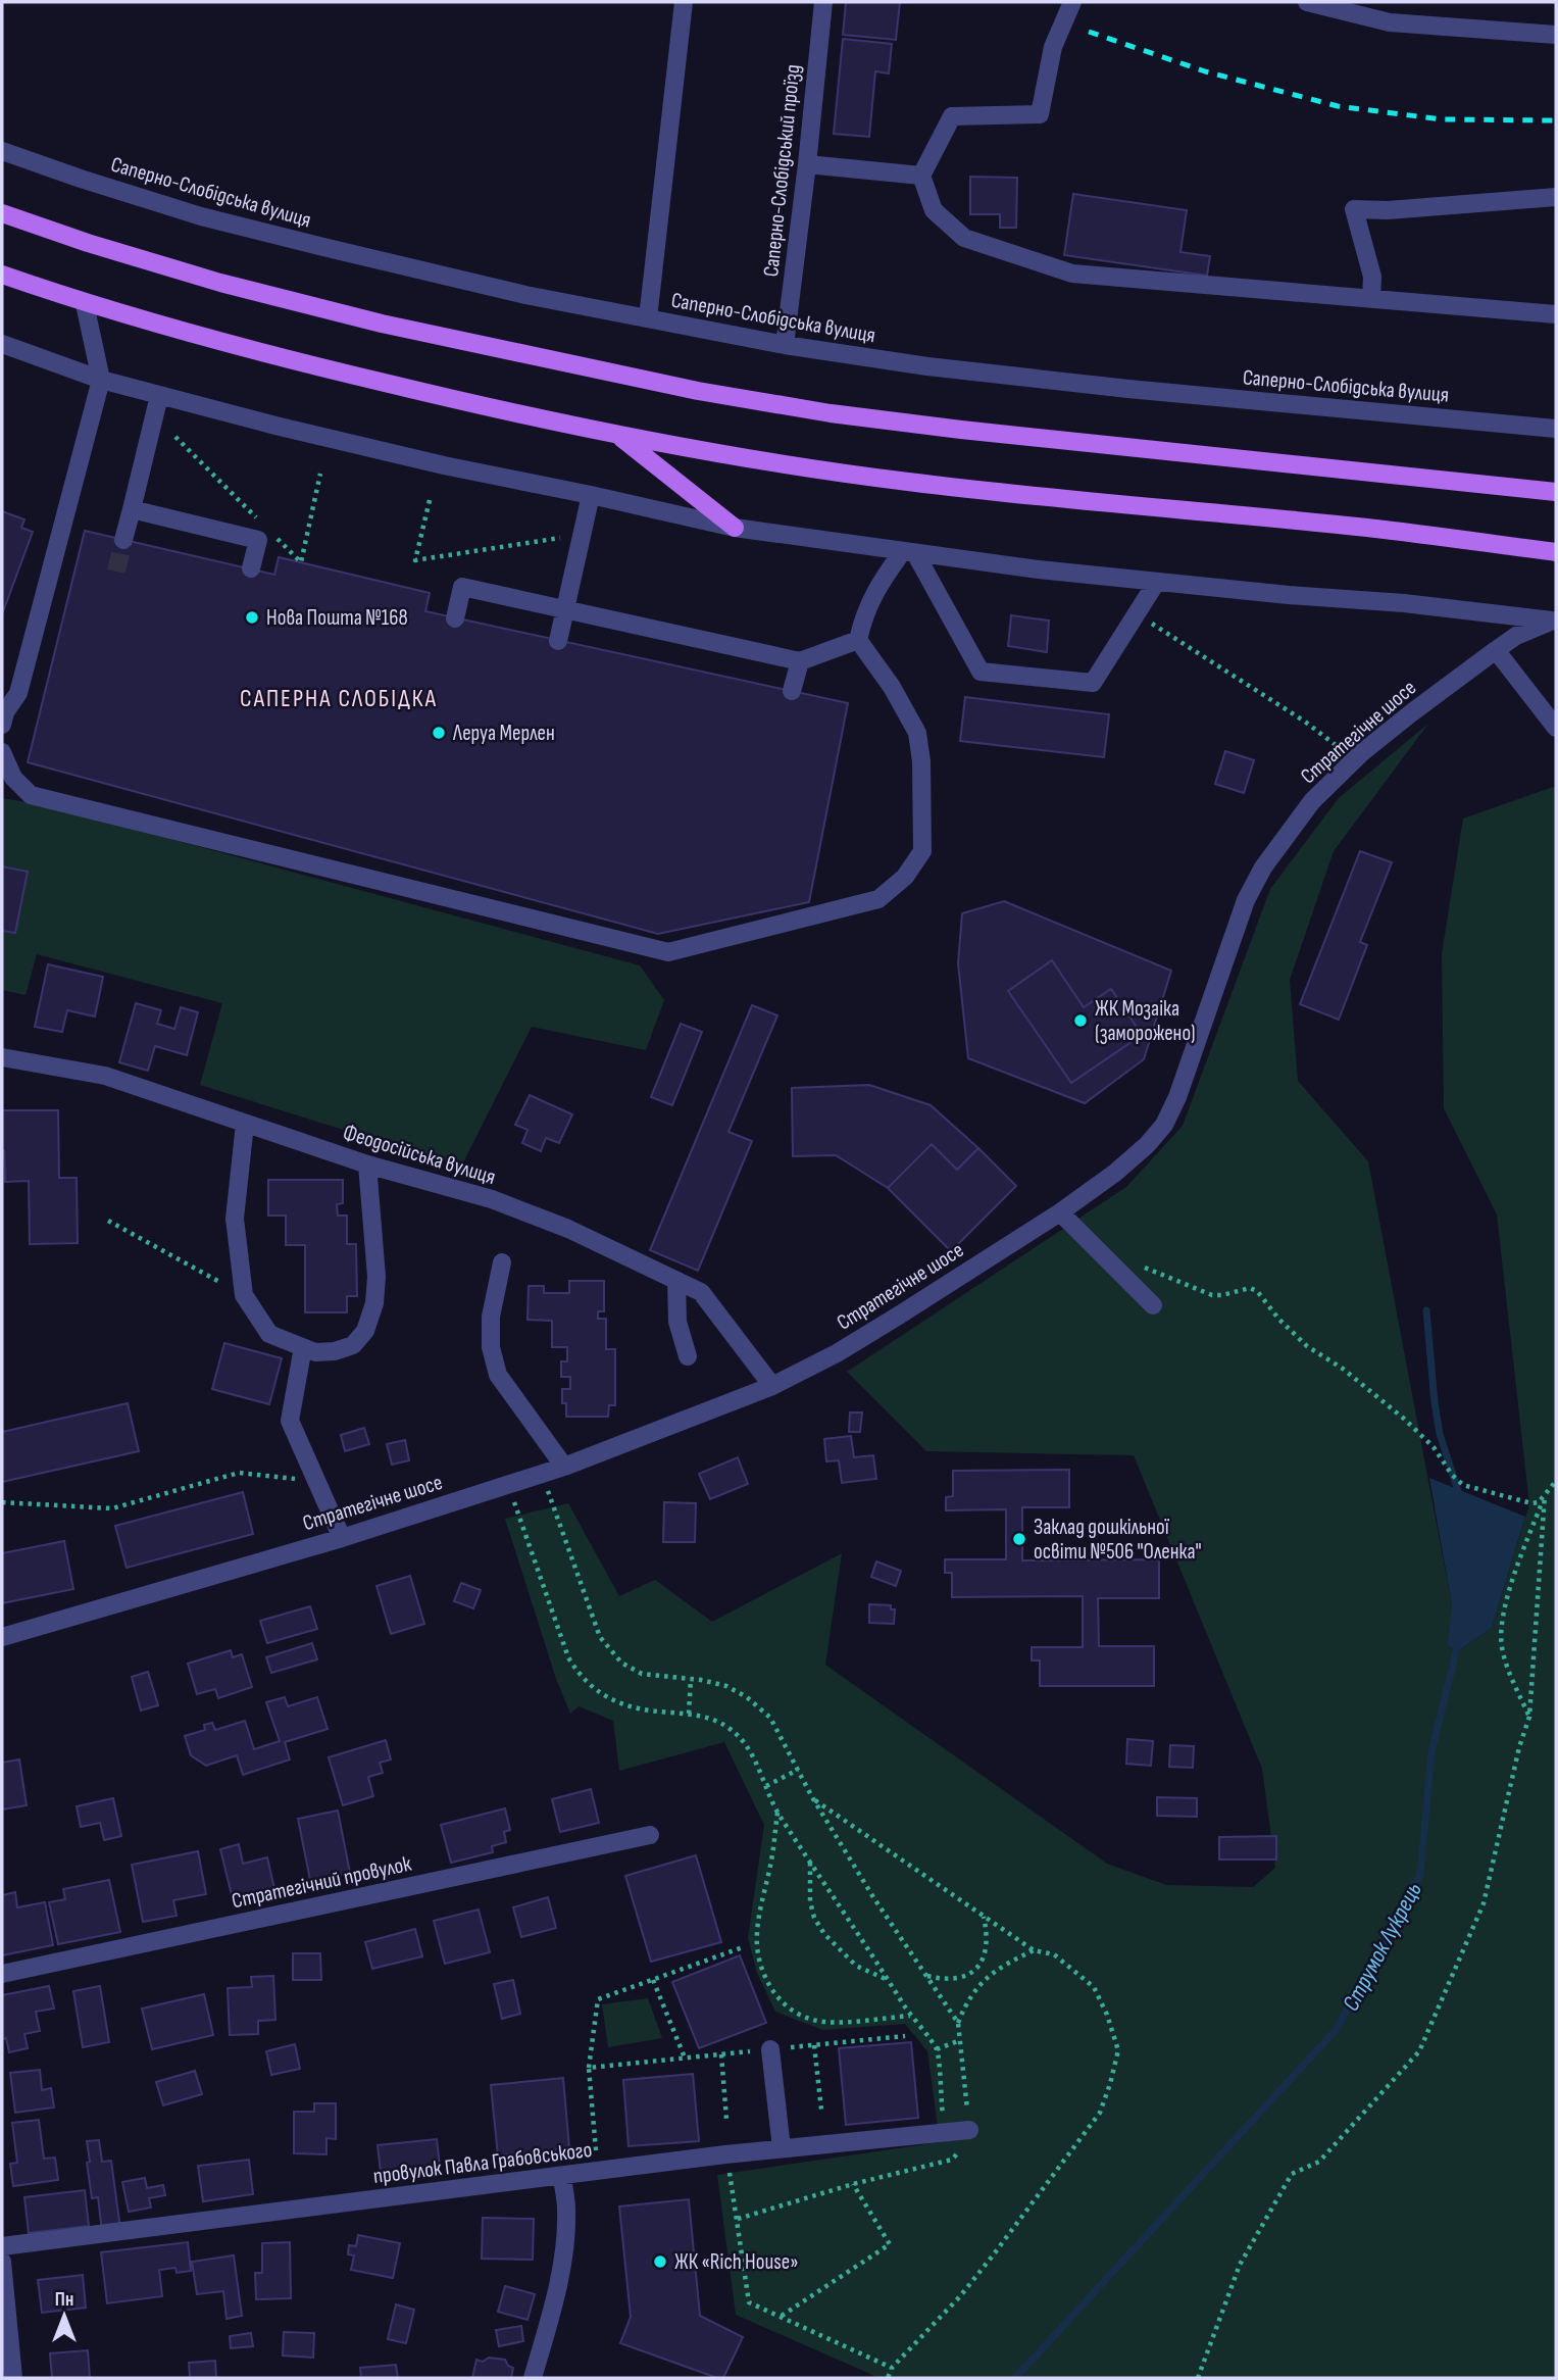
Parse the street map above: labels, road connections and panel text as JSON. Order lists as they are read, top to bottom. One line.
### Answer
{"streets":{"street":["Саперно-Слобідський проїзд","Саперно-Слобідська вулиця","Стратегічне шосе","Феодосійська вулиця","Стратегічний провулок","провулок Павла Грабовського"]},"crossings":[["Саперно-Слобідський проїзд","Саперно-Слобідська вулиця"],["Стратегічне шосе","Феодосійська вулиця"]],"districts":["САПЕРНА СЛОБІДКА"],"water":["Струмок Лукрець"],"places":["Нова Пошта №168","Леруа Мерлен","ЖК Мозаіка (заморожено)","Заклад дошкільної освіти №506 \"Оленка\"","ЖК «Rich House»"],"north":"top"}
